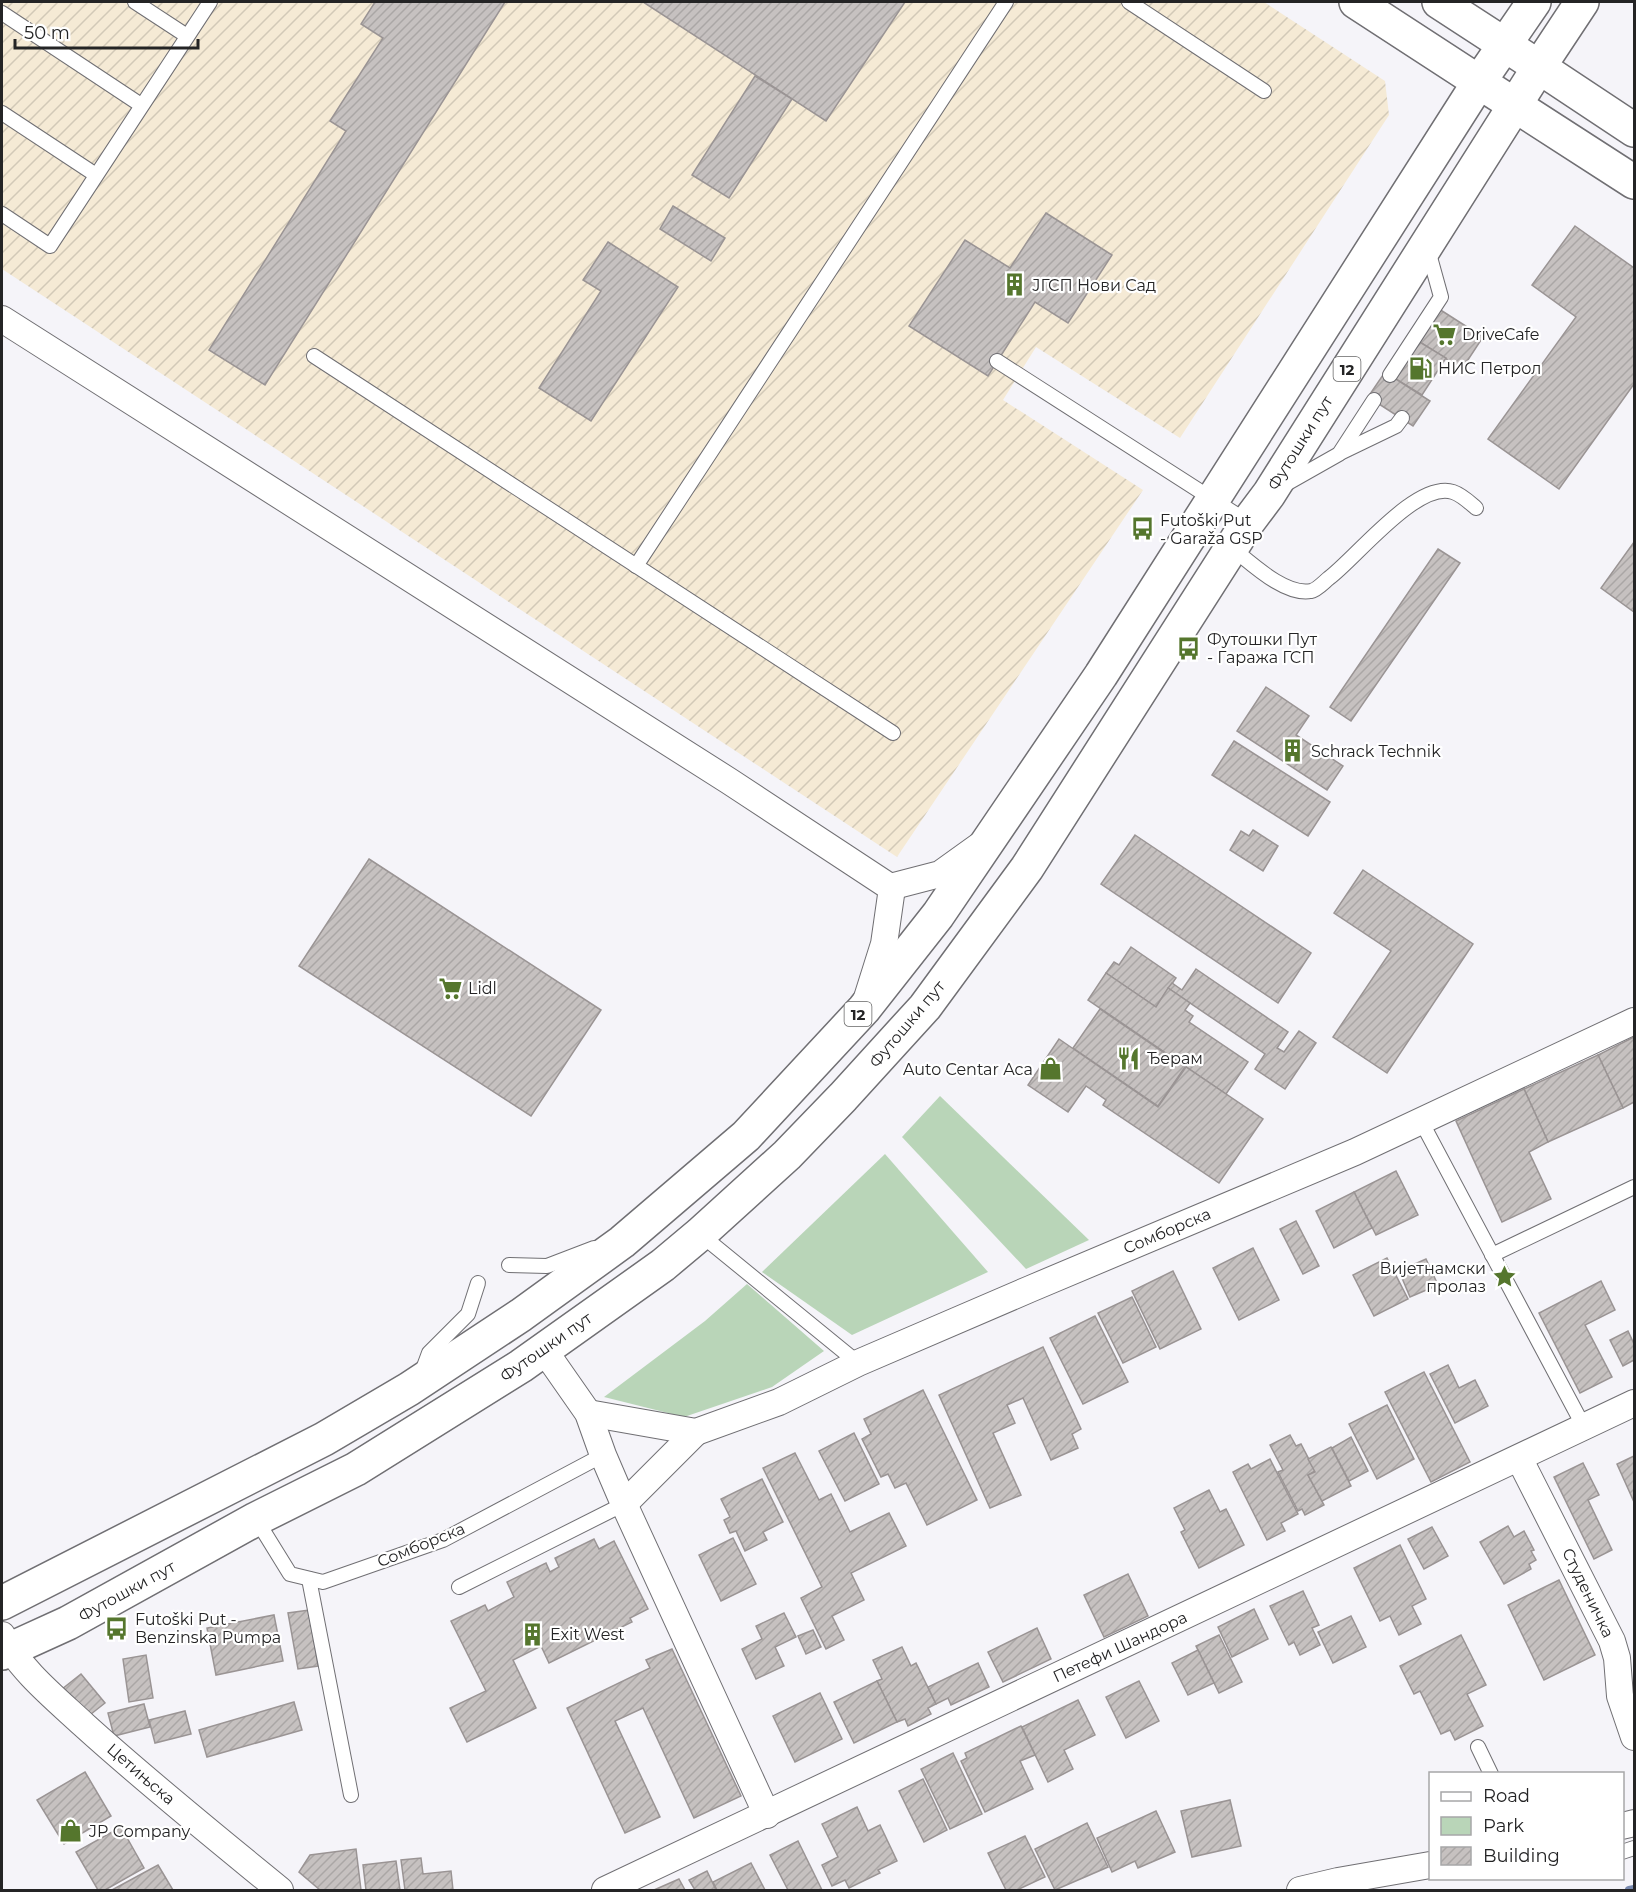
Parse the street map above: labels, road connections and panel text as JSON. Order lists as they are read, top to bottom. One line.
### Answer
{"streets":{"main road":["12","Футошки пут"],"street":["Сомборска","Студеничка","Петефи Шандора","Цетињска"]},"crossings":[["12","Футошки пут"],["Футошки пут","Цетињска"],["Студеничка","Петефи Шандора"]],"places":{"building":["ЈГСП Нови Сад","Schrack Technik","Exit West"],"supermarket":["DriveCafe","Lidl"],"fuel station":["НИС Петрол"],"bus stop":["Futoški Put - Garaža GSP","Футошки Пут - Гаража ГСП","Futoški Put - Benzinska Pumpa"],"restaurant":["Ђерам"],"shop":["Auto Centar Aca","JP Company"],"place":["Вијетнамски пролаз"]},"legend":["Road","Park","Building"],"scale_bar":"50 m"}
